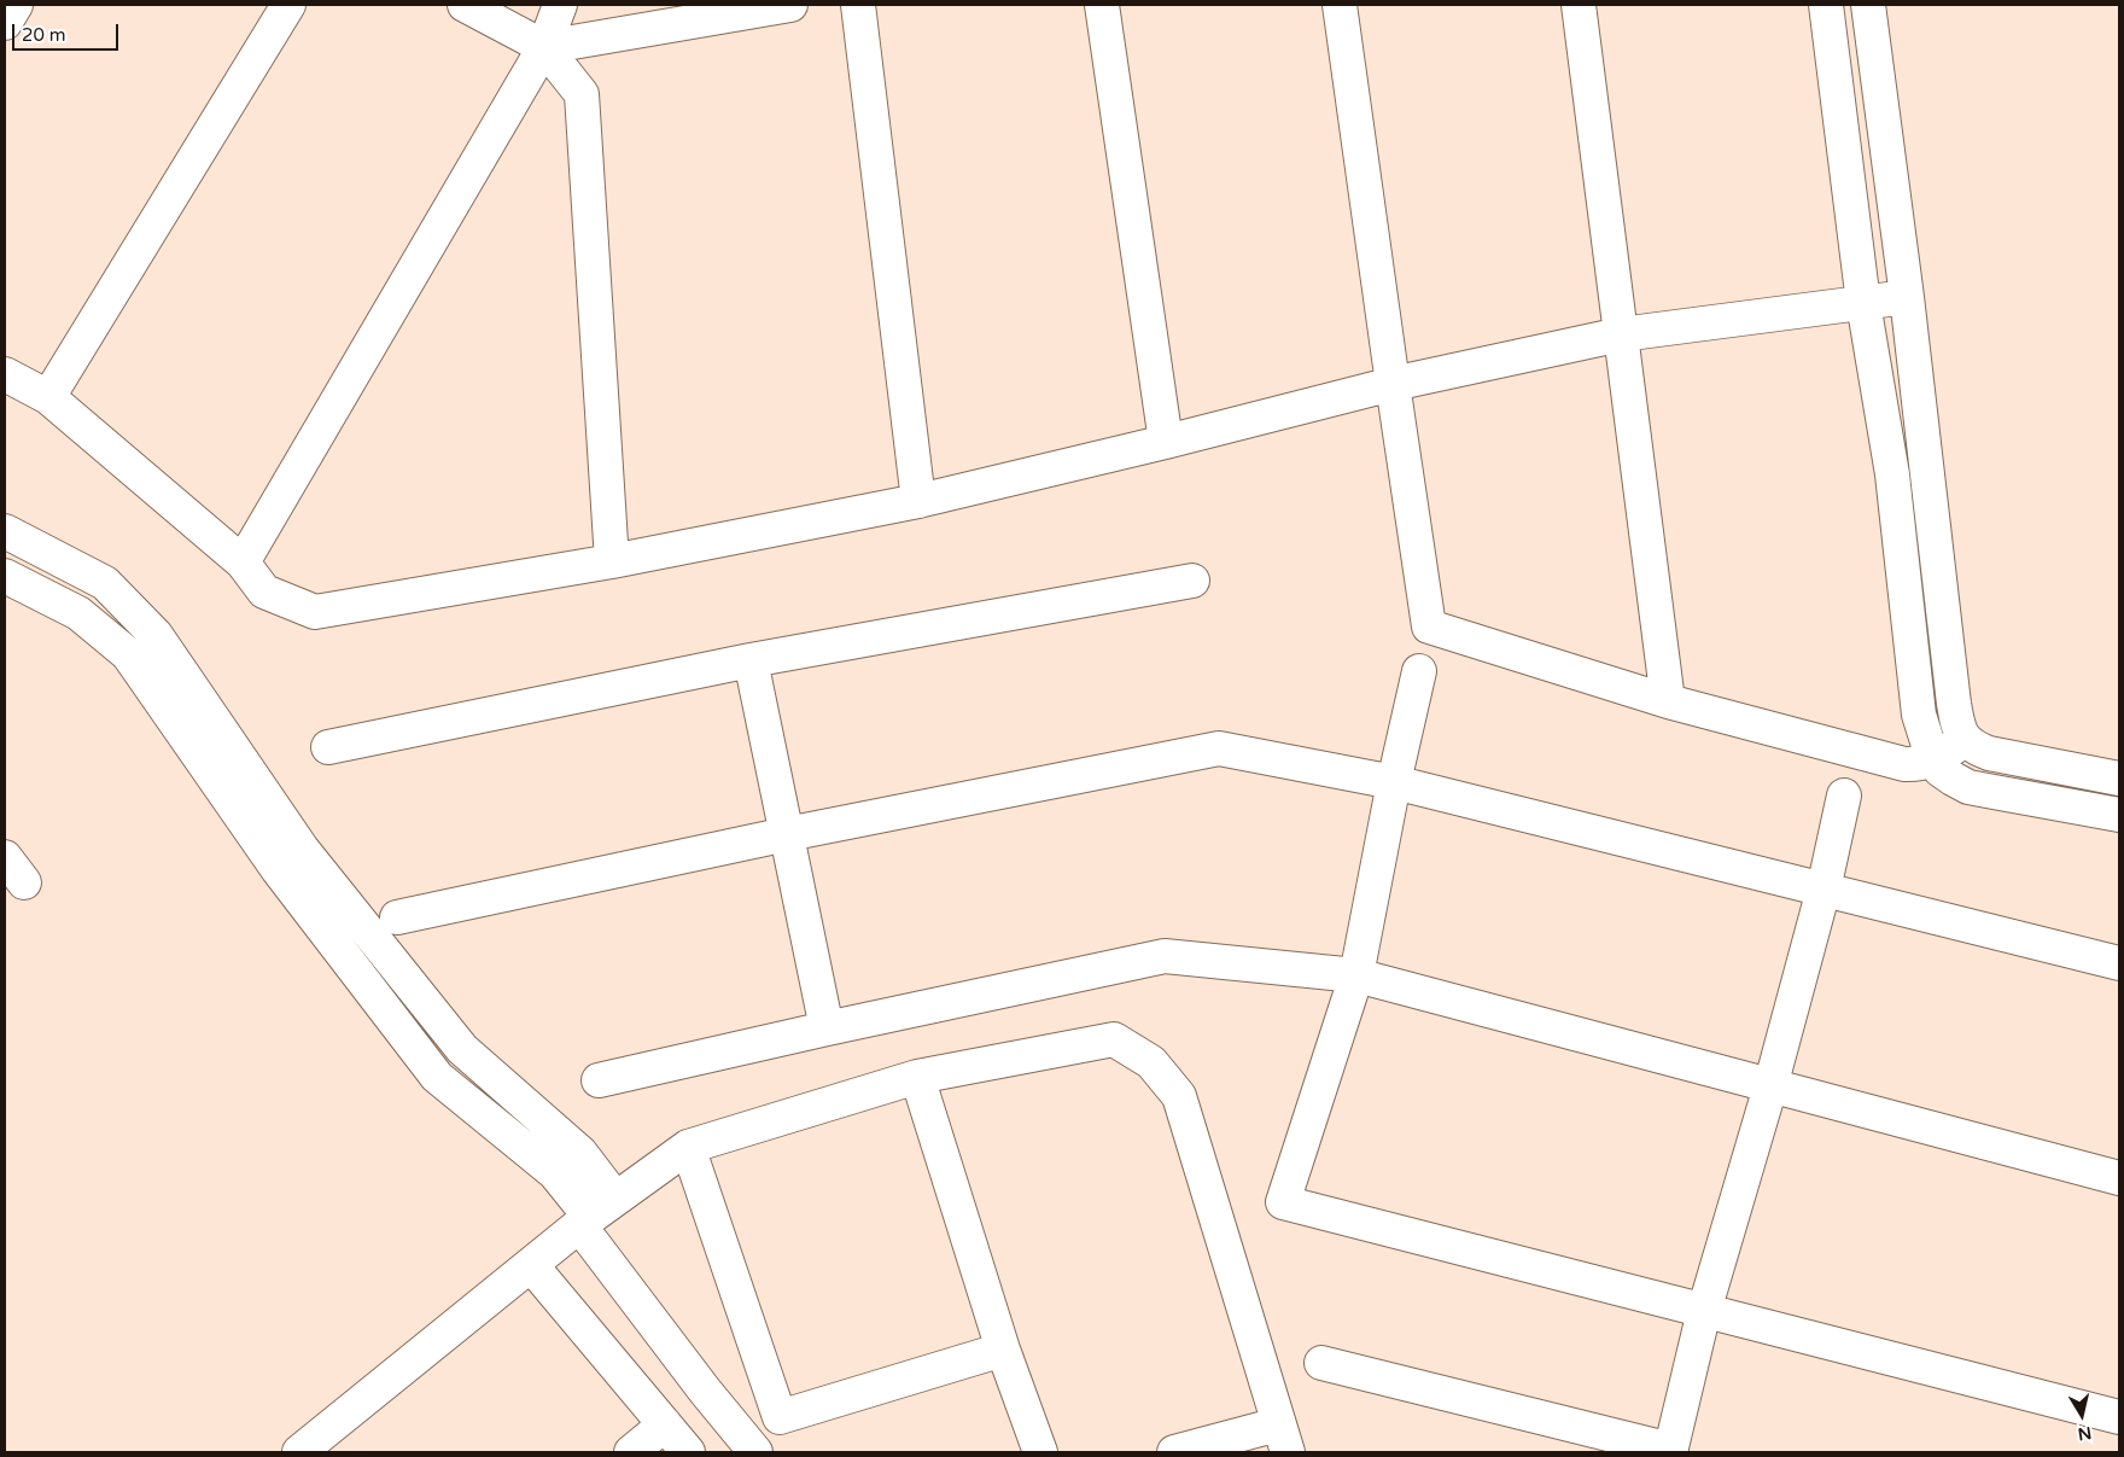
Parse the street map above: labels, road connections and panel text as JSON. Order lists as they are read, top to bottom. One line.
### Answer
{"scale_bar":"20 m","north":"bottom"}
